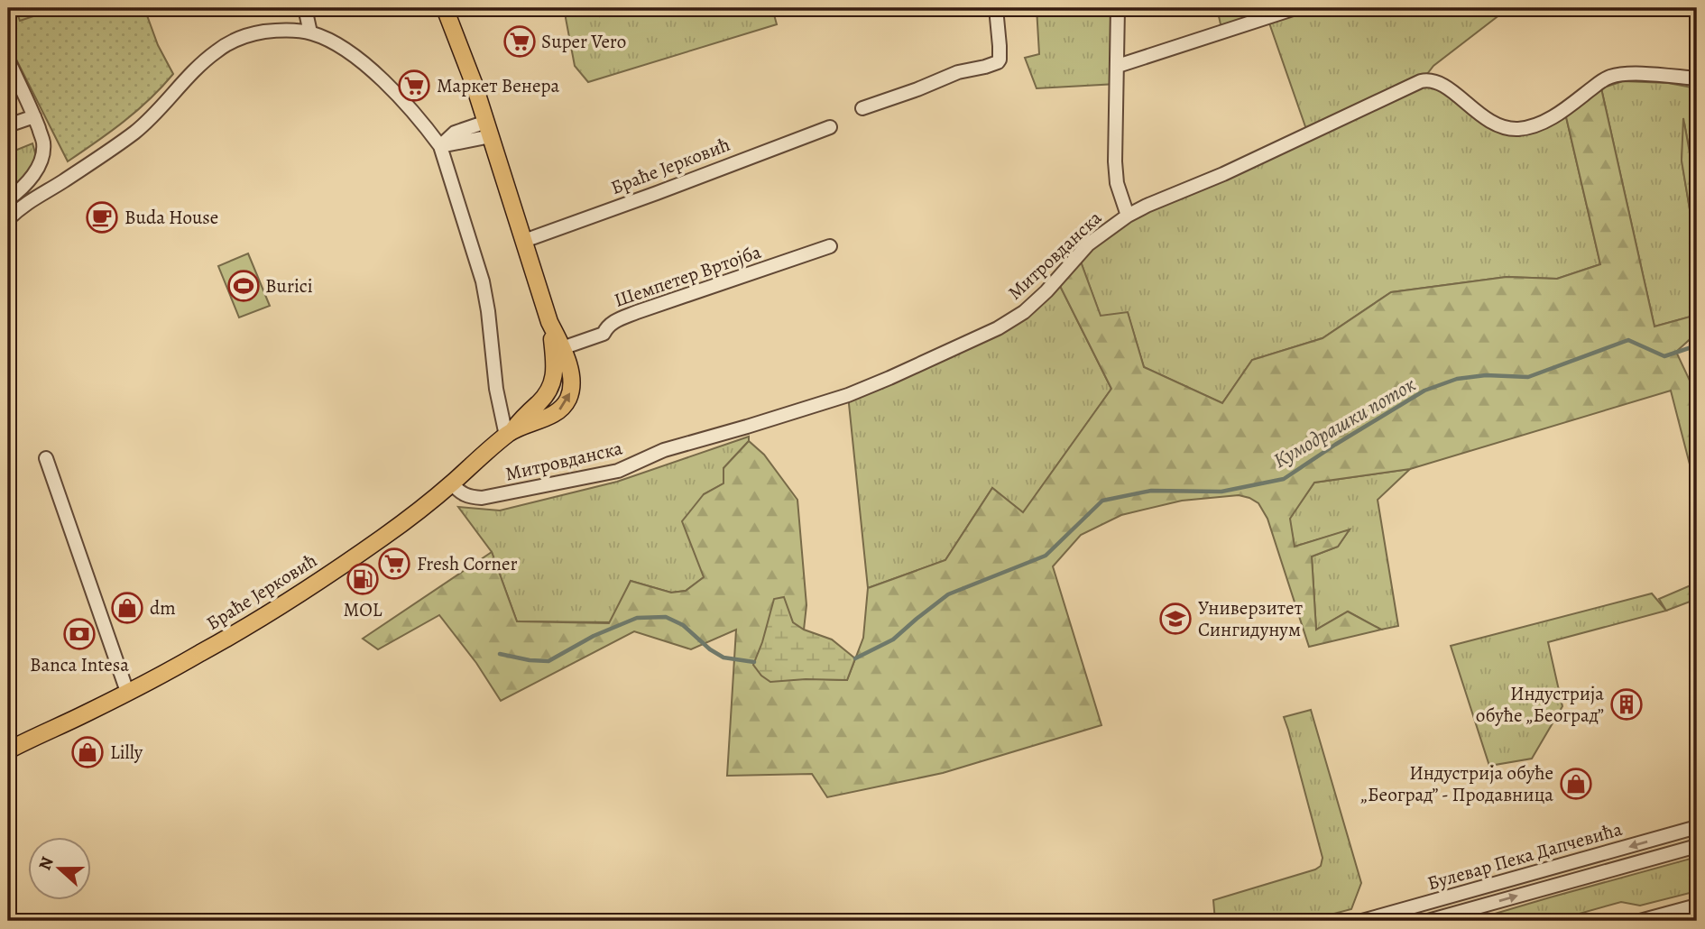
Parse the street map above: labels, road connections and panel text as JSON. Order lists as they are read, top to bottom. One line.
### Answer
{"streets":{"main road":["Браће Јерковић"],"street":["Митровданска","Шемпетер Вртојба","Булевар Пека Дапчевића"]},"crossings":[["Браће Јерковић","Митровданска"],["Браће Јерковић","Шемпетер Вртојба"]],"water":["Кумодрашки поток"],"places":{"supermarket":["Super Vero","Маркет Венера","Fresh Corner"],"cafe":["Buda House"],"sports":["Burici"],"fuel station":["MOL"],"shop":["dm","Lilly","Индустрија обуће „Београд” - Продавница"],"school or university":["Универзитет Сингидунум"],"bank":["Banca Intesa"],"building":["Индустрија обуће „Београд”"]},"north":"left"}
